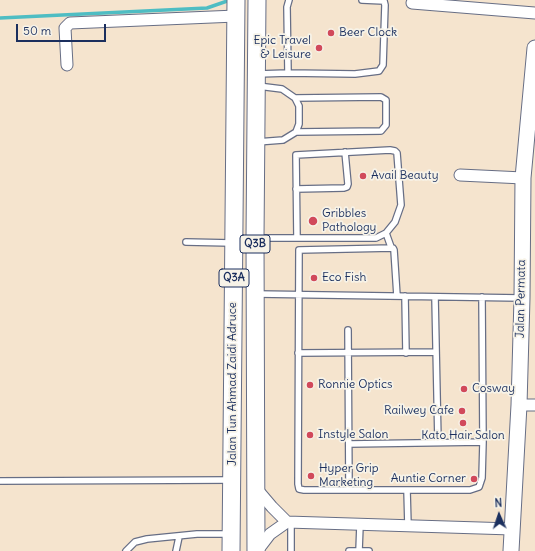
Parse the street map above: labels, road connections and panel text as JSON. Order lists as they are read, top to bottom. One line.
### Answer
{"streets":{"main road":["Q3B","Q3A","Jalan Tun Ahmad Zaidi Adruce"],"street":["Jalan Permata"]},"places":["Beer Clock","Epic Travel & Leisure","Avail Beauty","Gribbles Pathology","Eco Fish","Ronnie Optics","Cosway","Railwey Cafe","Kato Hair Salon","Instyle Salon","Hyper Grip Marketing","Auntie Corner"],"scale_bar":"50 m","north":"top"}
